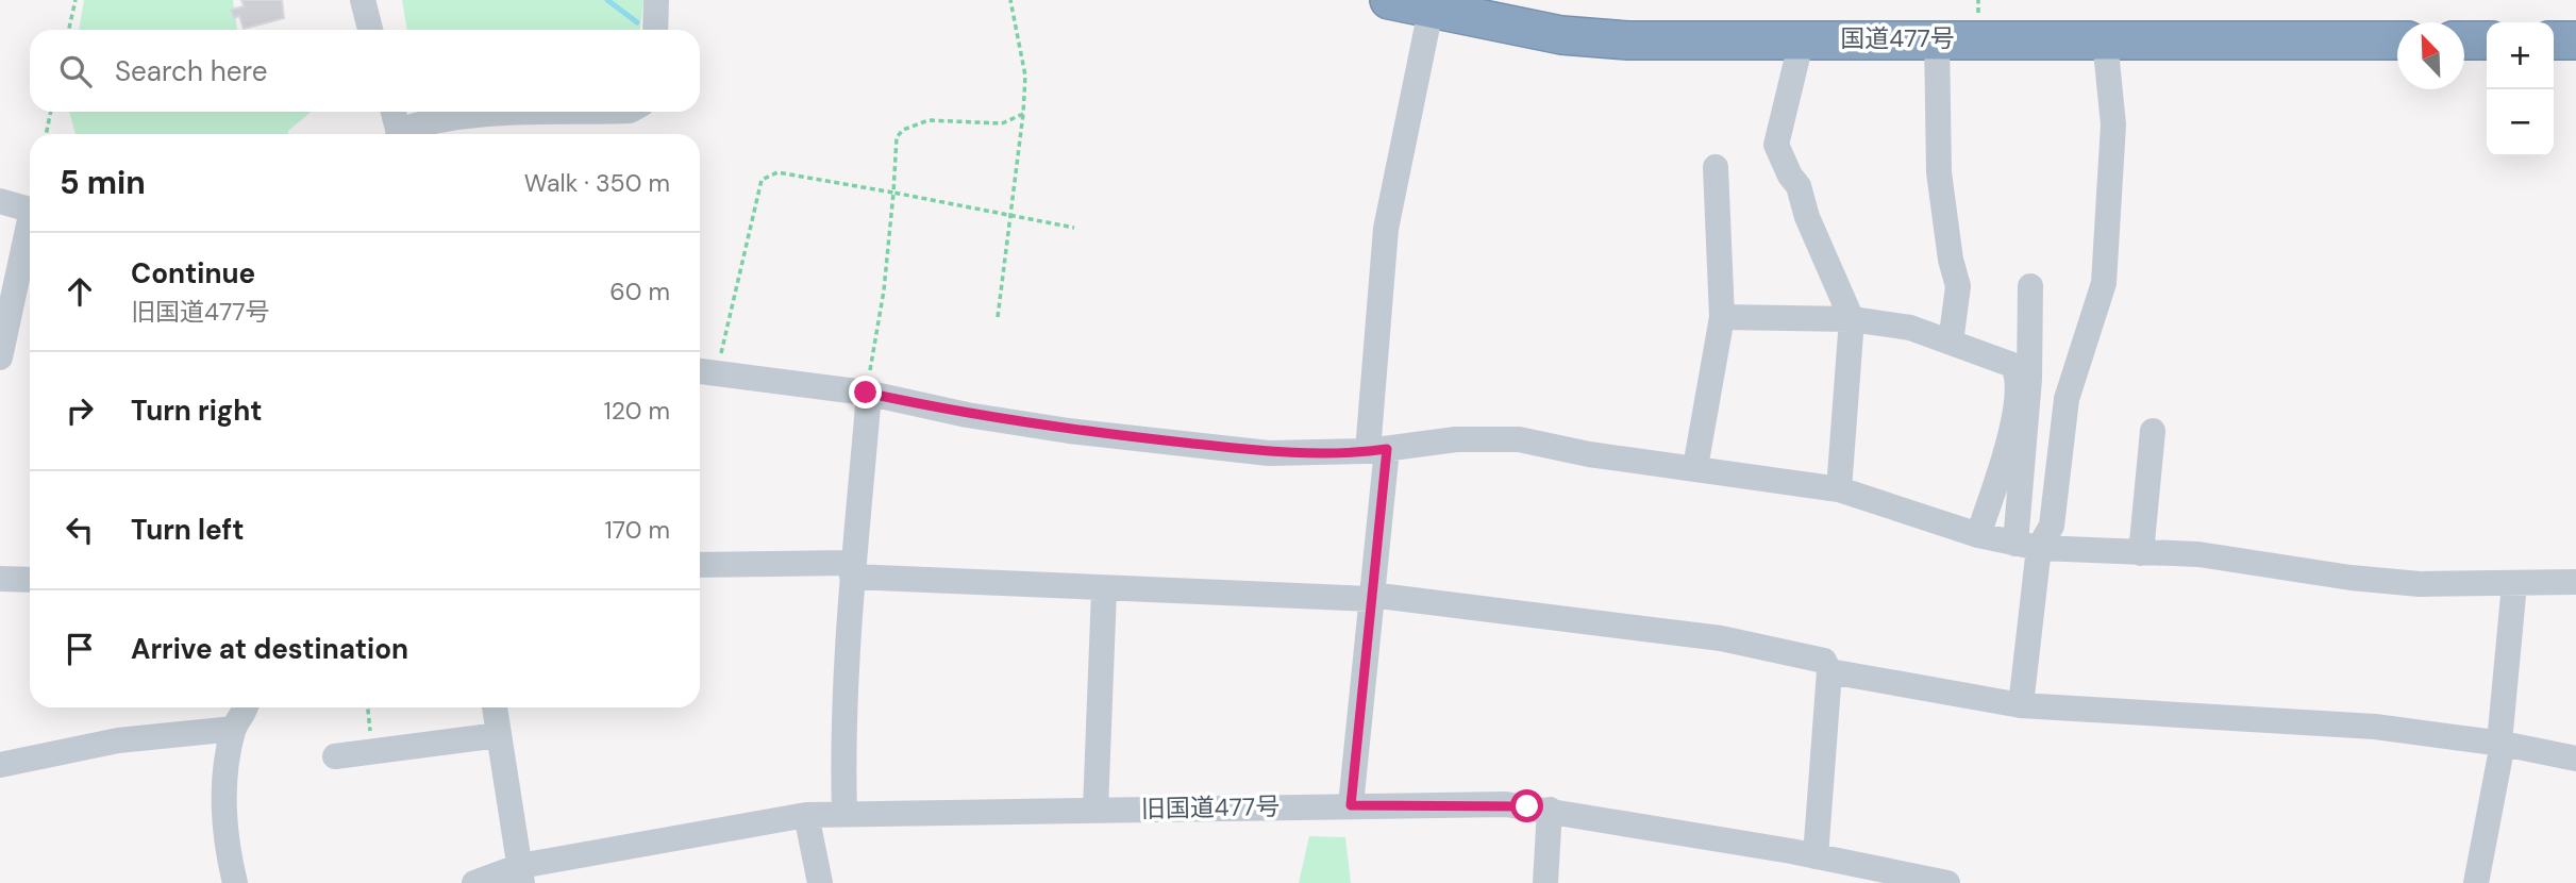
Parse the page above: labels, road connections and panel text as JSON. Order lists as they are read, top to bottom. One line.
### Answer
{"streets":{"highway":["国道477号"],"street":["旧国道477号"]},"north":"top left","page":{"map_buttons":["+","−"],"search":"Search here","heading":["5 min","Walk · 350 m"],"list":[["Continue","旧国道477号","60 m"],["Turn right","120 m"],["Turn left","170 m"],"Arrive at destination"]}}
